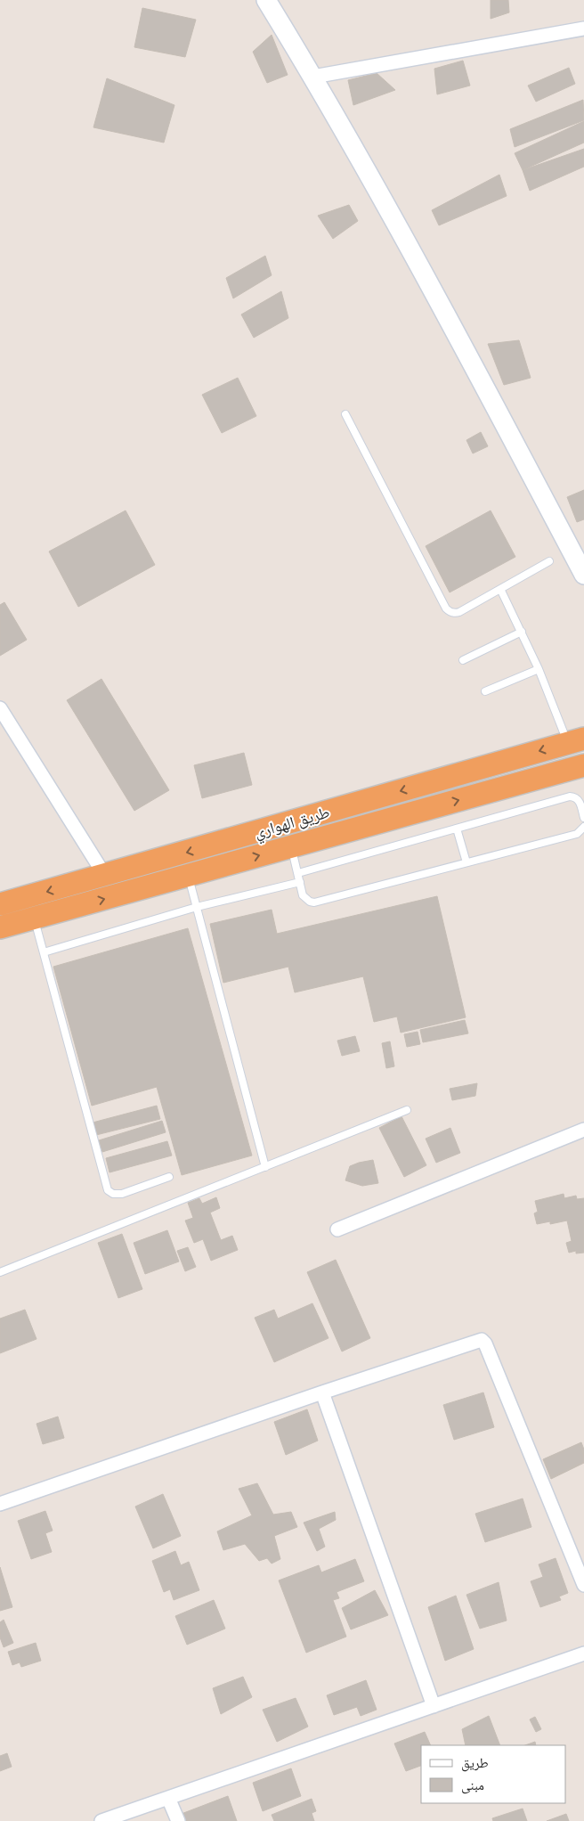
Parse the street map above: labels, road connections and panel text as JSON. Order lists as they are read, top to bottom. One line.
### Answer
{"streets":{"highway":["طريق الهواري"]},"legend":["طريق","مبنى"]}
